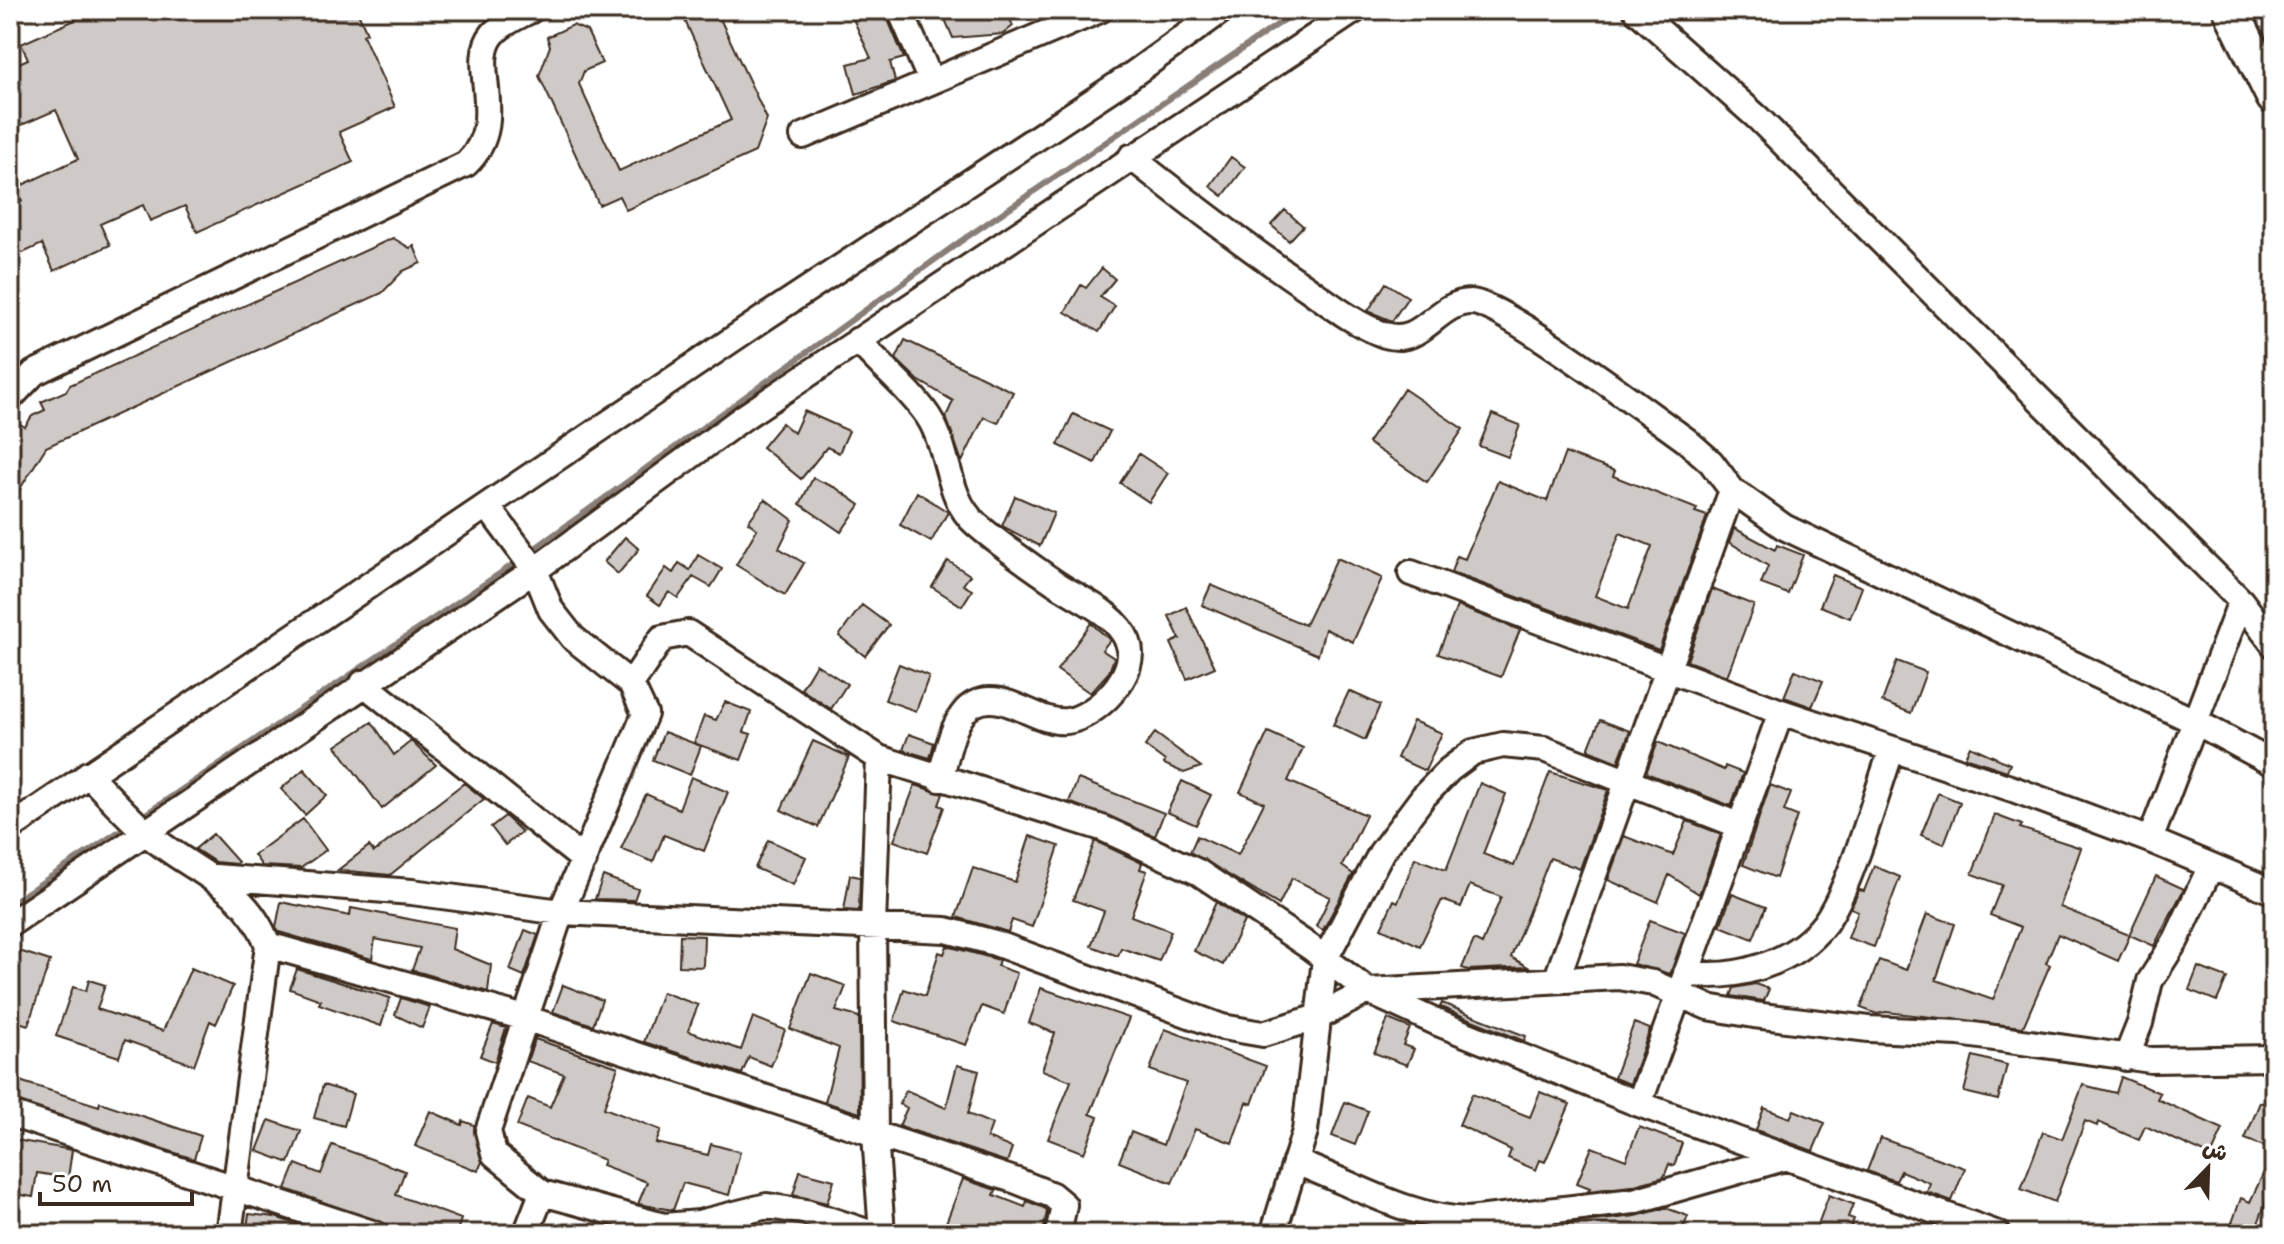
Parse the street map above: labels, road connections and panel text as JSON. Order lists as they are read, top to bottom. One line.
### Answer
{"scale_bar":"50 m","north":"top right"}
